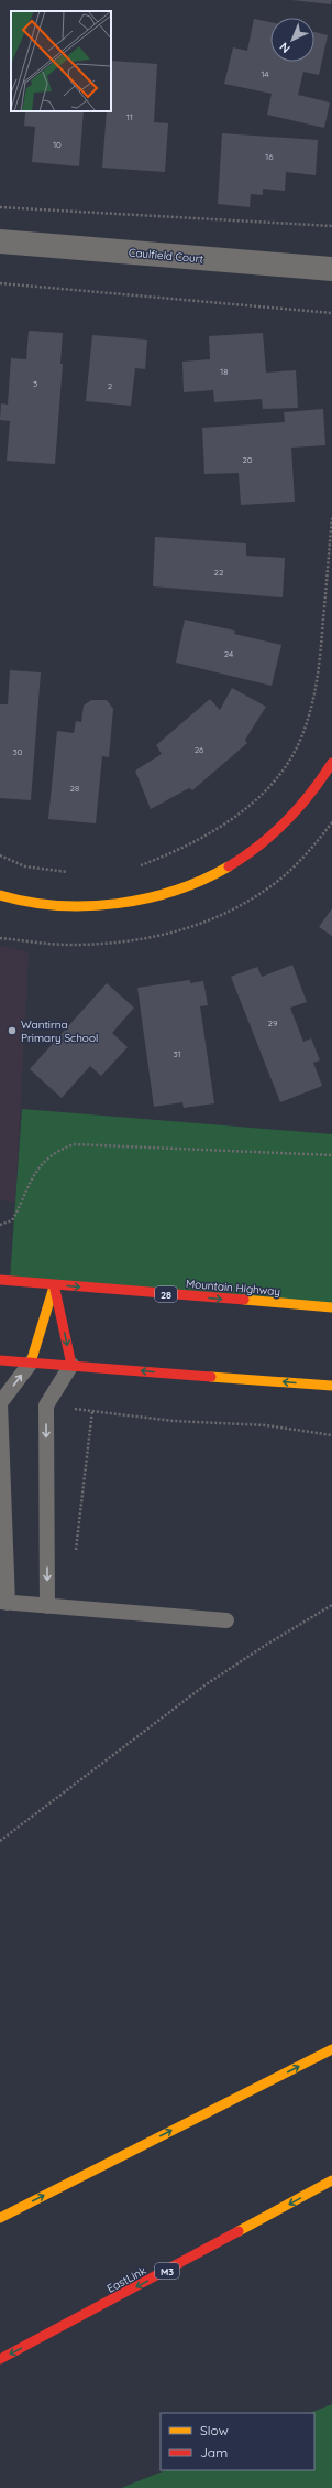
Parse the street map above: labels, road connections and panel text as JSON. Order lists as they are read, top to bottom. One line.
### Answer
{"streets":{"main road":["Mountain Highway","28","M3","EastLink"],"street":["Caulfield Court"]},"one_way":["EastLink"],"places":["Wantirna Primary School"],"house_numbers":["14","11","10","16","18","3","2","20","22","24","26","30","28","29","31"],"legend":["Slow","Jam"],"north":"bottom left"}
